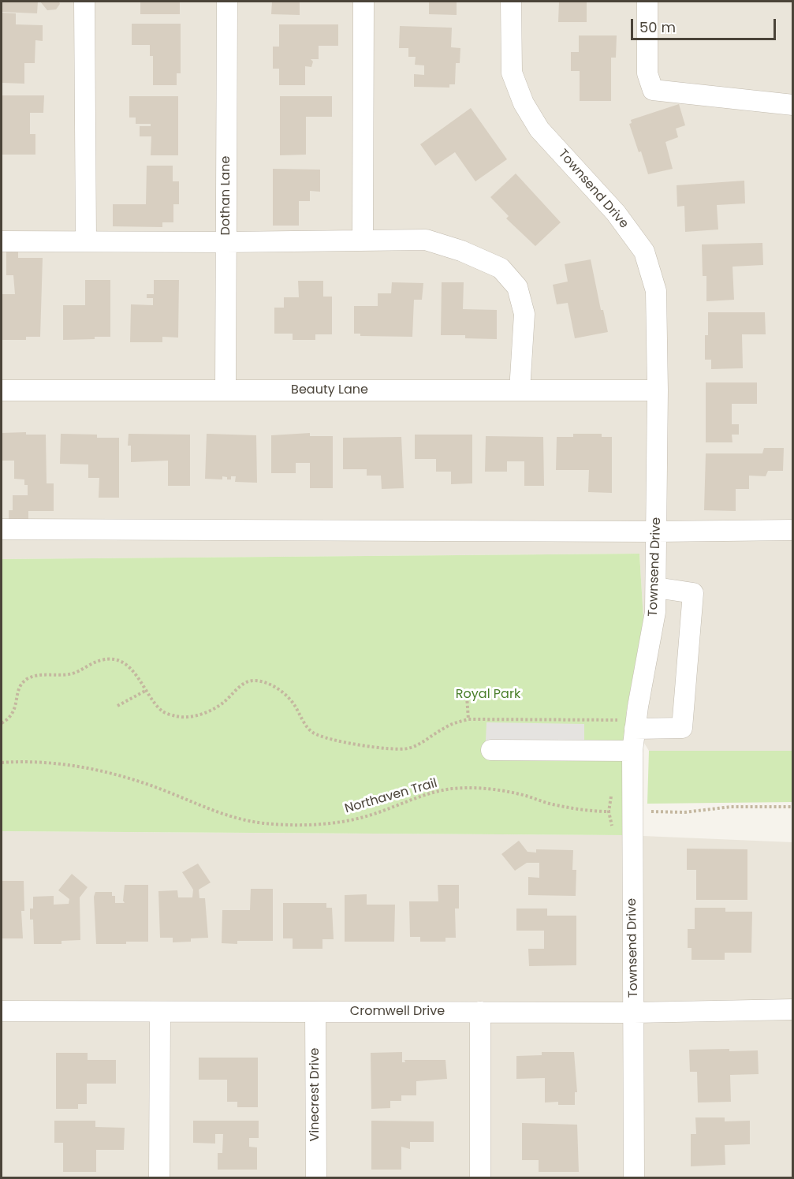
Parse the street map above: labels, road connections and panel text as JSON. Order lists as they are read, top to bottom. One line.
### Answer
{"streets":{"street":["Townsend Drive","Dothan Lane","Beauty Lane","Cromwell Drive","Vinecrest Drive"],"path":["Northaven Trail"]},"crossings":[["Townsend Drive","Beauty Lane"],["Townsend Drive","Northaven Trail"],["Townsend Drive","Cromwell Drive"],["Dothan Lane","Beauty Lane"],["Cromwell Drive","Vinecrest Drive"]],"parks":["Royal Park"],"scale_bar":"50 m"}
